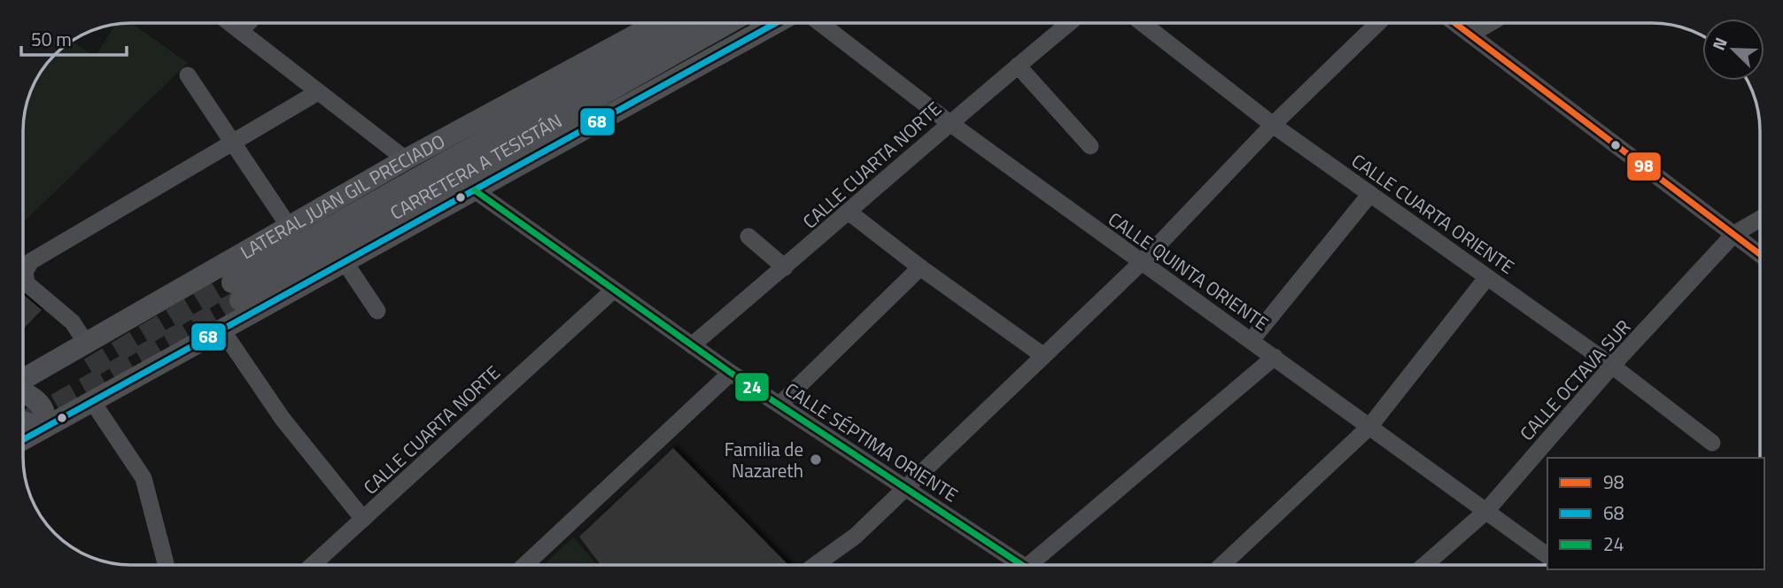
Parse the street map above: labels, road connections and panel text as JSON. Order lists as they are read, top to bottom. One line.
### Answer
{"streets":{"main road":["CARRETERA A TESISTÁN","LATERAL JUAN GIL PRECIADO"],"street":["CALLE CUARTA NORTE","CALLE CUARTA ORIENTE","CALLE QUINTA ORIENTE","CALLE OCTAVA SUR","CALLE SÉPTIMA ORIENTE"]},"crossings":[["CALLE CUARTA NORTE","CALLE QUINTA ORIENTE"],["CALLE CUARTA NORTE","CALLE SÉPTIMA ORIENTE"],["CALLE CUARTA ORIENTE","CALLE OCTAVA SUR"],["CALLE QUINTA ORIENTE","CALLE OCTAVA SUR"]],"places":["Familia de Nazareth"],"lines":["transit line 98","transit line 68","transit line 24"],"legend":["98","68","24"],"scale_bar":"50 m","north":"top left"}
